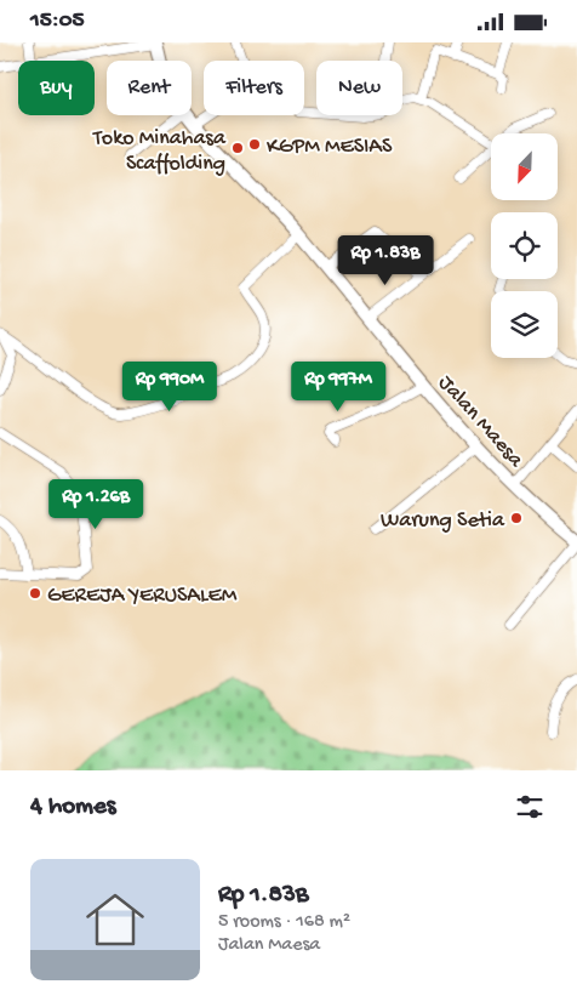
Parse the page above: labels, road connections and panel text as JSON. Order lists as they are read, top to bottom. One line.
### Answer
{"streets":{"street":["Jalan Maesa"]},"places":["KGPM MESIAS","Toko Minahasa Scaffolding","Warung Setia","GEREJA YERUSALEM"],"north":"bottom left","page":{"status":"15:05","chip":["Buy","Rent","Filters","New"],"price":["Rp 1.83B","Rp 990M","Rp 997M","Rp 1.26B"],"heading":"4 homes","list":[{"name":"Rp 1.83B","note":"5 rooms · 168 m² · Jalan Maesa"}]}}
